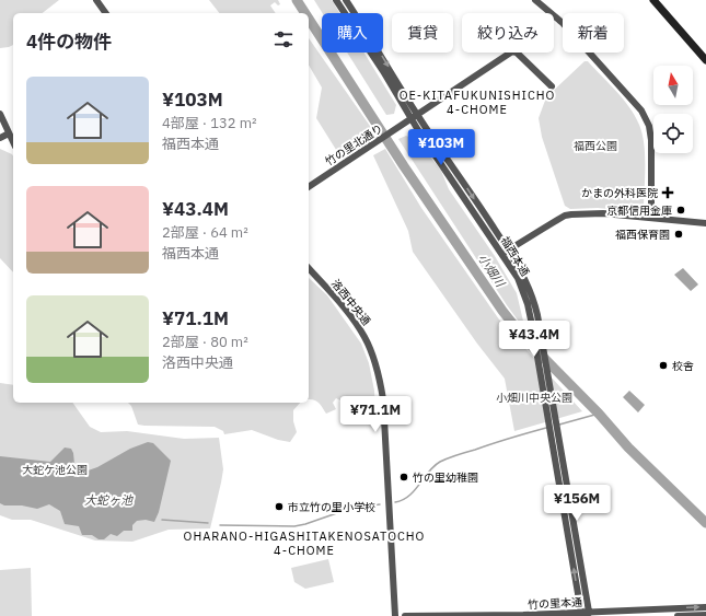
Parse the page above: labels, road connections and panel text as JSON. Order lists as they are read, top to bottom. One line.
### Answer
{"streets":{"street":["竹の里北通り","福西本通","洛西中央通","竹の里本通"]},"crossings":[["竹の里北通り","福西本通"],["福西本通","竹の里本通"]],"one_way":["竹の里本通"],"districts":["OE-KITAFUKUNISHICHO 4-CHOME","OHARANO-HIGASHITAKENOSATOCHO 4-CHOME"],"water":["小畑川","大蛇ヶ池"],"parks":["福西公園","小畑川中央公園","大蛇ケ池公園"],"places":{"health":["かまの外科医院"],"other":["京都信用金庫","福西保育園","校舎","竹の里幼稚園","市立竹の里小学校"]},"north":"top","page":{"chip":["購入","賃貸","絞り込み","新着"],"heading":"4件の物件","list":[{"name":"¥103M","note":"4部屋 · 132 m² · 福西本通"},{"name":"¥43.4M","note":"2部屋 · 64 m² · 福西本通"},{"name":"¥71.1M","note":"2部屋 · 80 m² · 洛西中央通"}],"price":["¥103M","¥43.4M","¥71.1M","¥156M"]}}
